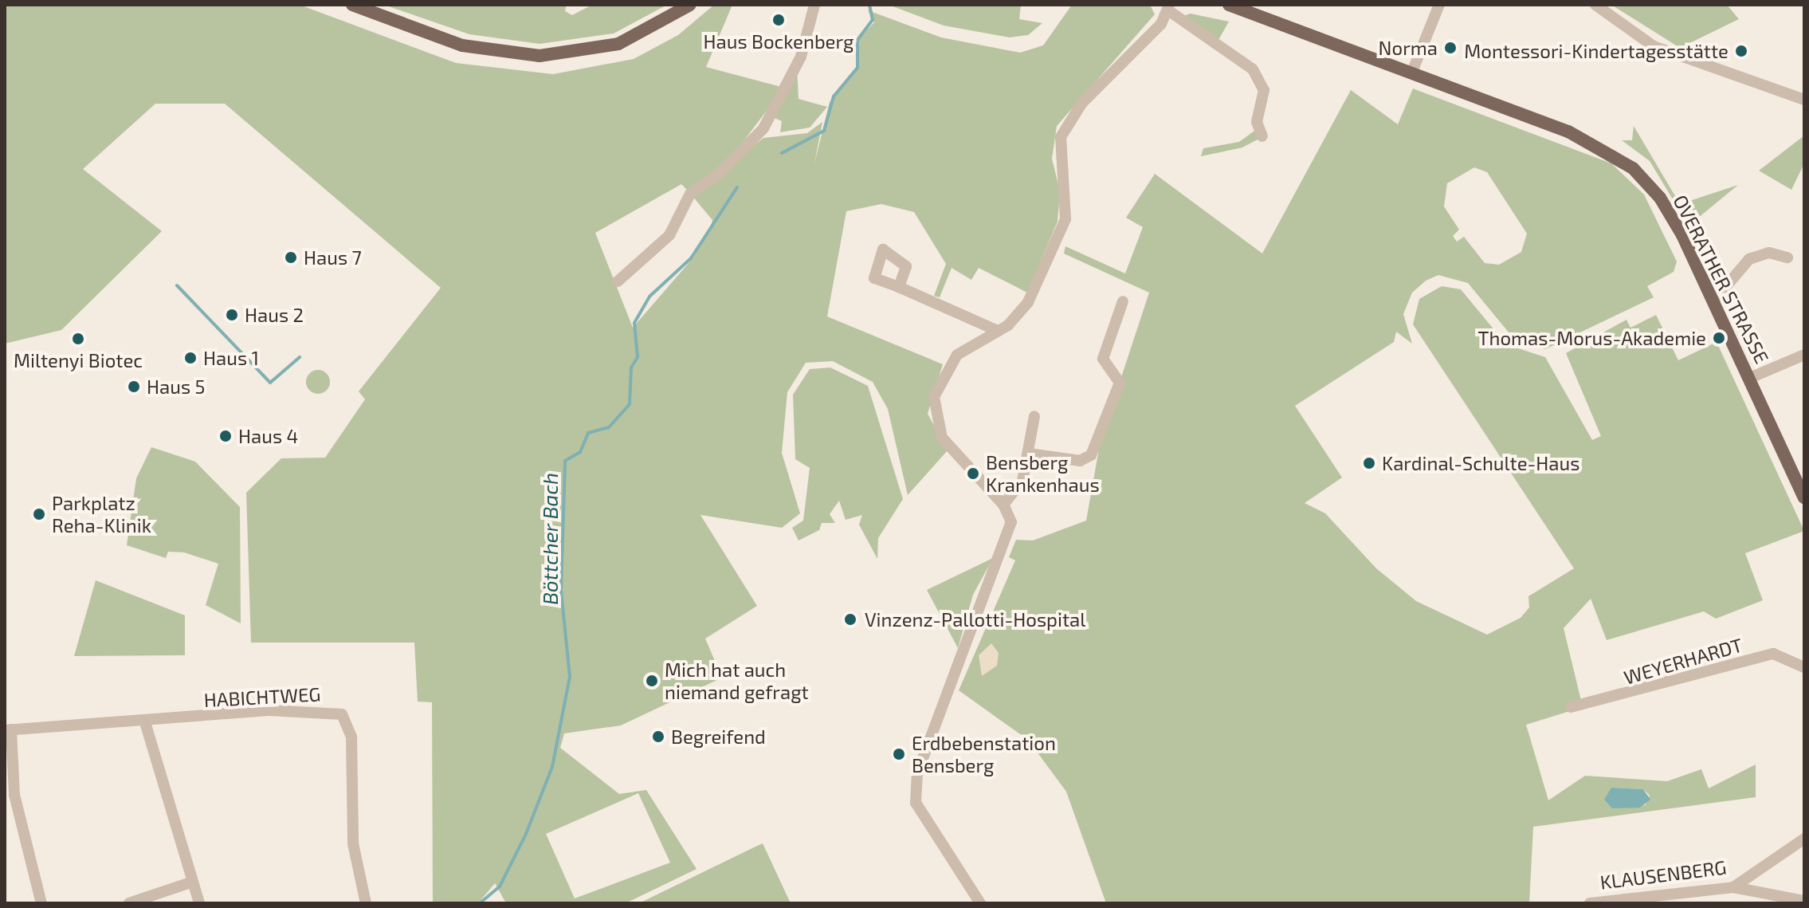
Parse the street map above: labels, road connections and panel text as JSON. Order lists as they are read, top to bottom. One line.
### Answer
{"streets":{"main road":["OVERATHER STRASSE"],"street":["WEYERHARDT","HABICHTWEG","KLAUSENBERG"]},"water":["Böttcher Bach"],"places":["Haus Bockenberg","Norma","Montessori-Kindertagesstätte","Haus 7","Haus 2","Thomas-Morus-Akademie","Miltenyi Biotec","Haus 1","Haus 5","Haus 4","Kardinal-Schulte-Haus","Bensberg Krankenhaus","Parkplatz Reha-Klinik","Vinzenz-Pallotti-Hospital","Mich hat auch niemand gefragt","Begreifend","Erdbebenstation Bensberg"]}
